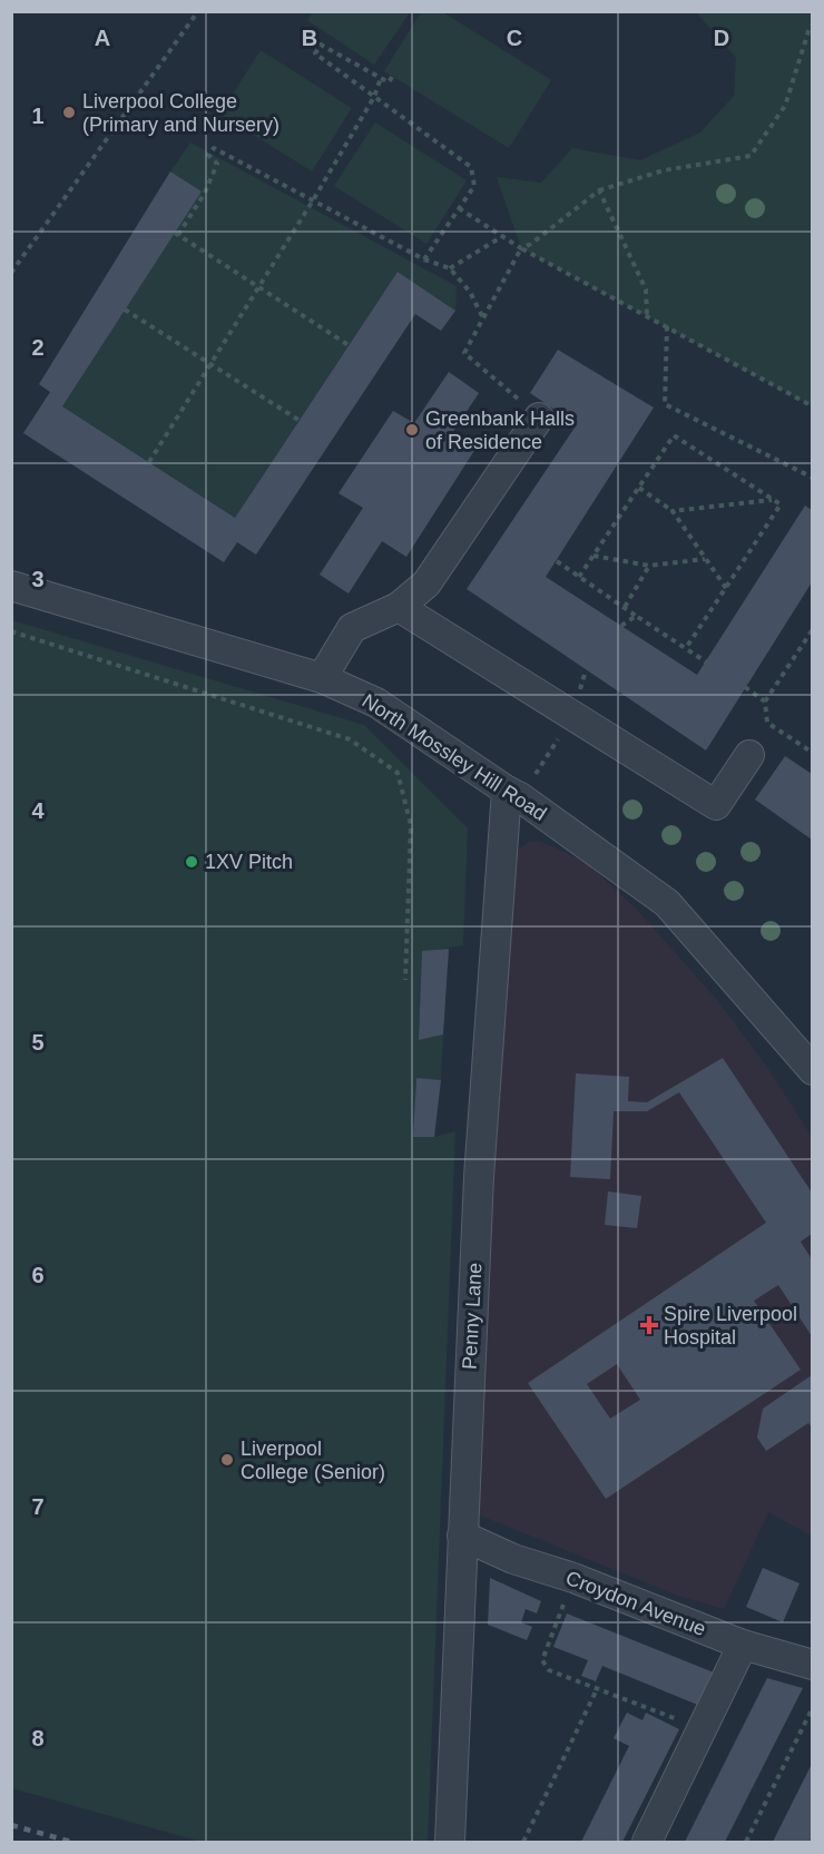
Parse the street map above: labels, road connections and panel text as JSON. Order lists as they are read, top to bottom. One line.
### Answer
{"streets":{"street":["North Mossley Hill Road","Penny Lane","Croydon Avenue"]},"crossings":[["North Mossley Hill Road","Penny Lane"],["Penny Lane","Croydon Avenue"]],"places":{"other":["Liverpool College (Primary and Nursery)","Greenbank Halls of Residence","1XV Pitch","Liverpool College (Senior)"],"health":["Spire Liverpool Hospital"]},"grid":{"columns":["A","B","C","D"],"rows":["1","2","3","4","5","6","7","8"]}}
